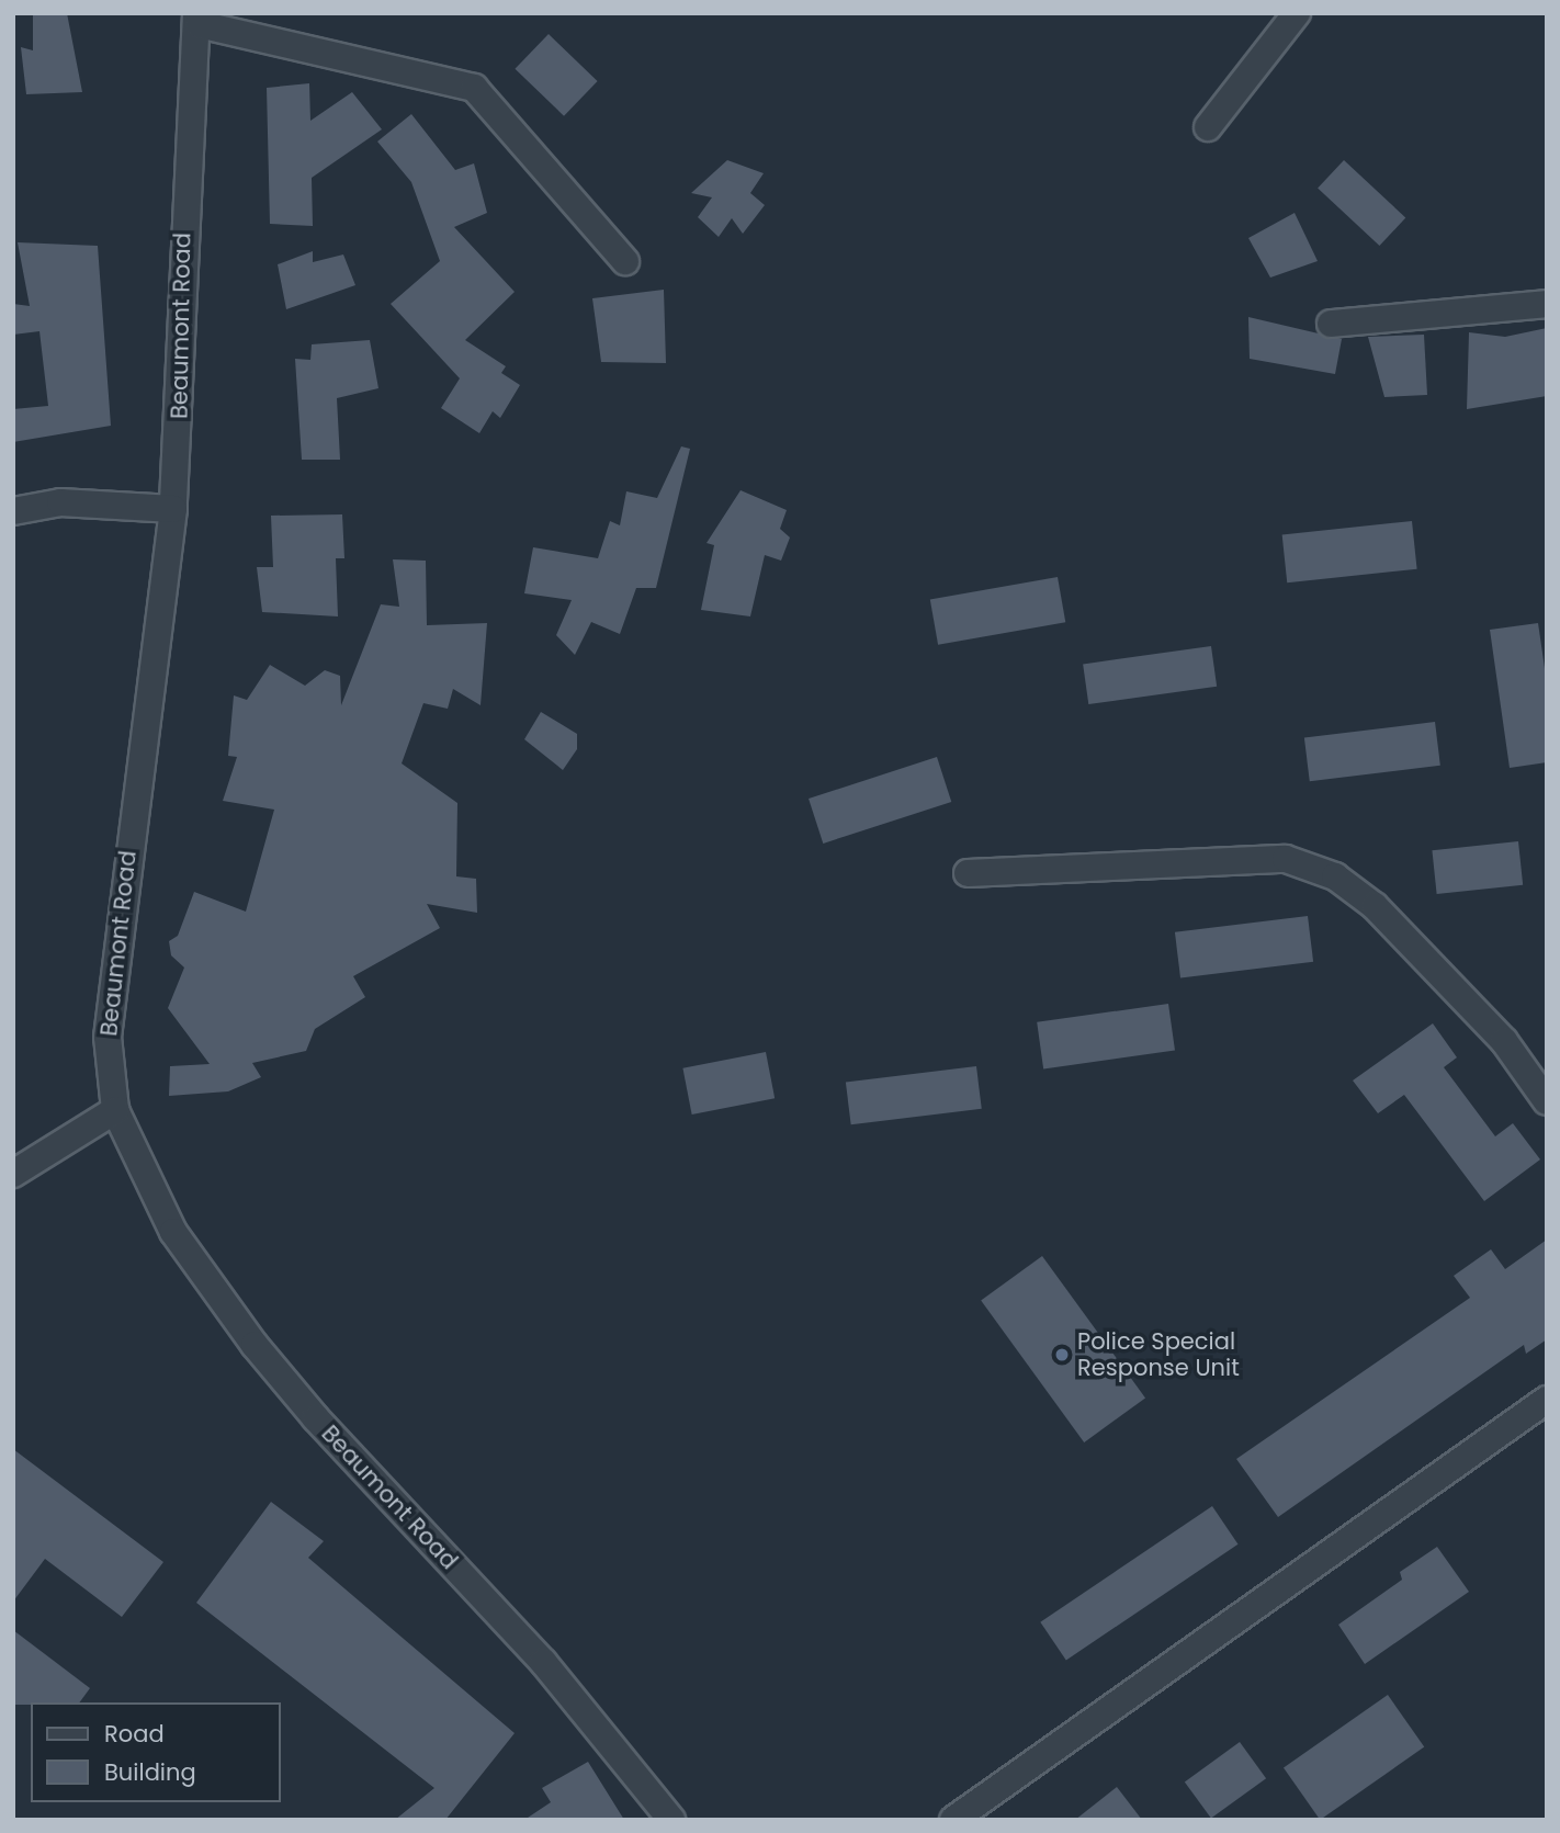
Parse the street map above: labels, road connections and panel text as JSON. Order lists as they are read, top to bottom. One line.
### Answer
{"streets":{"street":["Beaumont Road"]},"places":["Police Special Response Unit"],"legend":["Road","Building"]}
